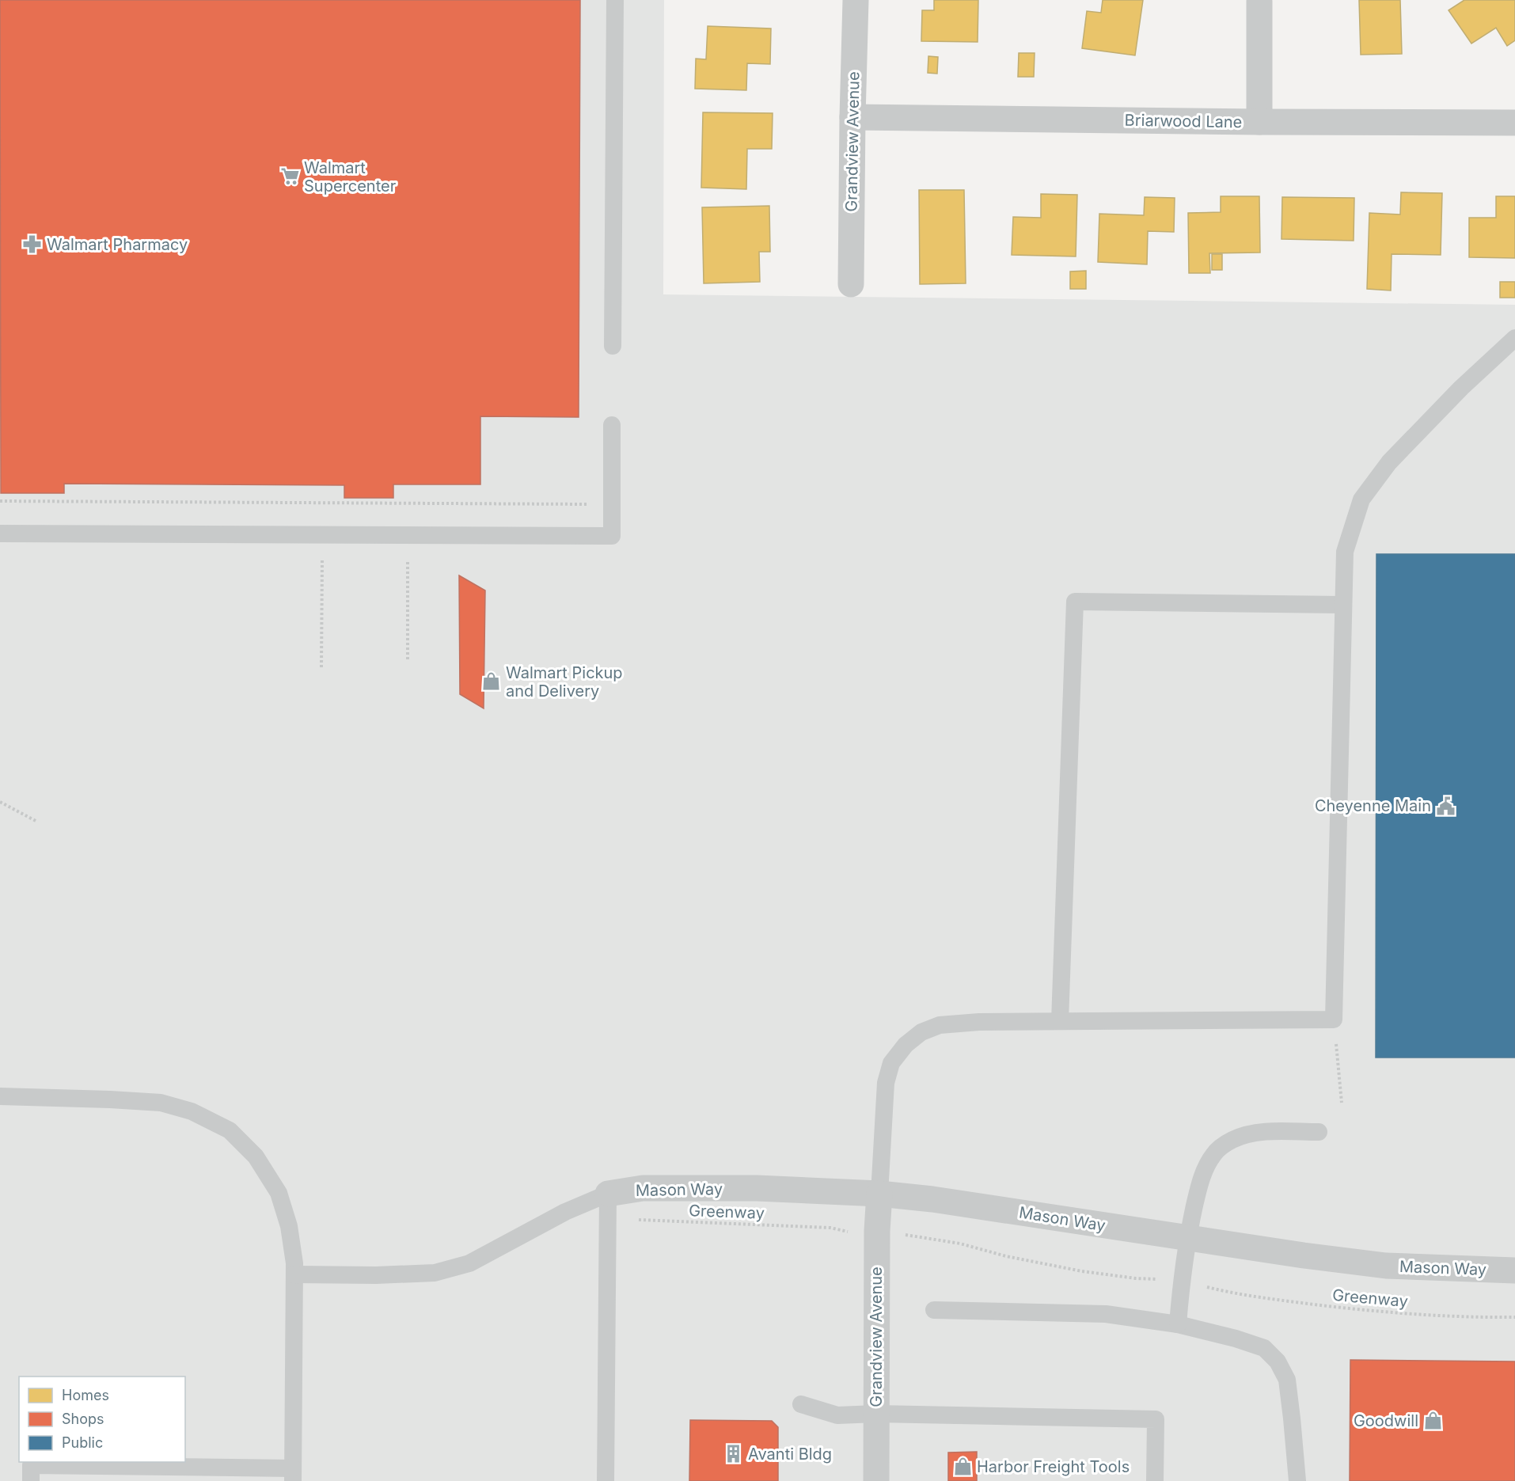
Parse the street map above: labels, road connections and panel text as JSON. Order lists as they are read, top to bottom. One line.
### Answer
{"streets":{"street":["Briarwood Lane","Grandview Avenue","Mason Way"],"path":["Greenway"]},"crossings":[["Briarwood Lane","Grandview Avenue"],["Grandview Avenue","Mason Way"],["Mason Way","Greenway"]],"places":{"supermarket":["Walmart Supercenter"],"pharmacy":["Walmart Pharmacy"],"shop":["Walmart Pickup and Delivery","Goodwill","Harbor Freight Tools"],"public building":["Cheyenne Main"],"building":["Avanti Bldg"]},"legend":["Homes","Shops","Public"]}
